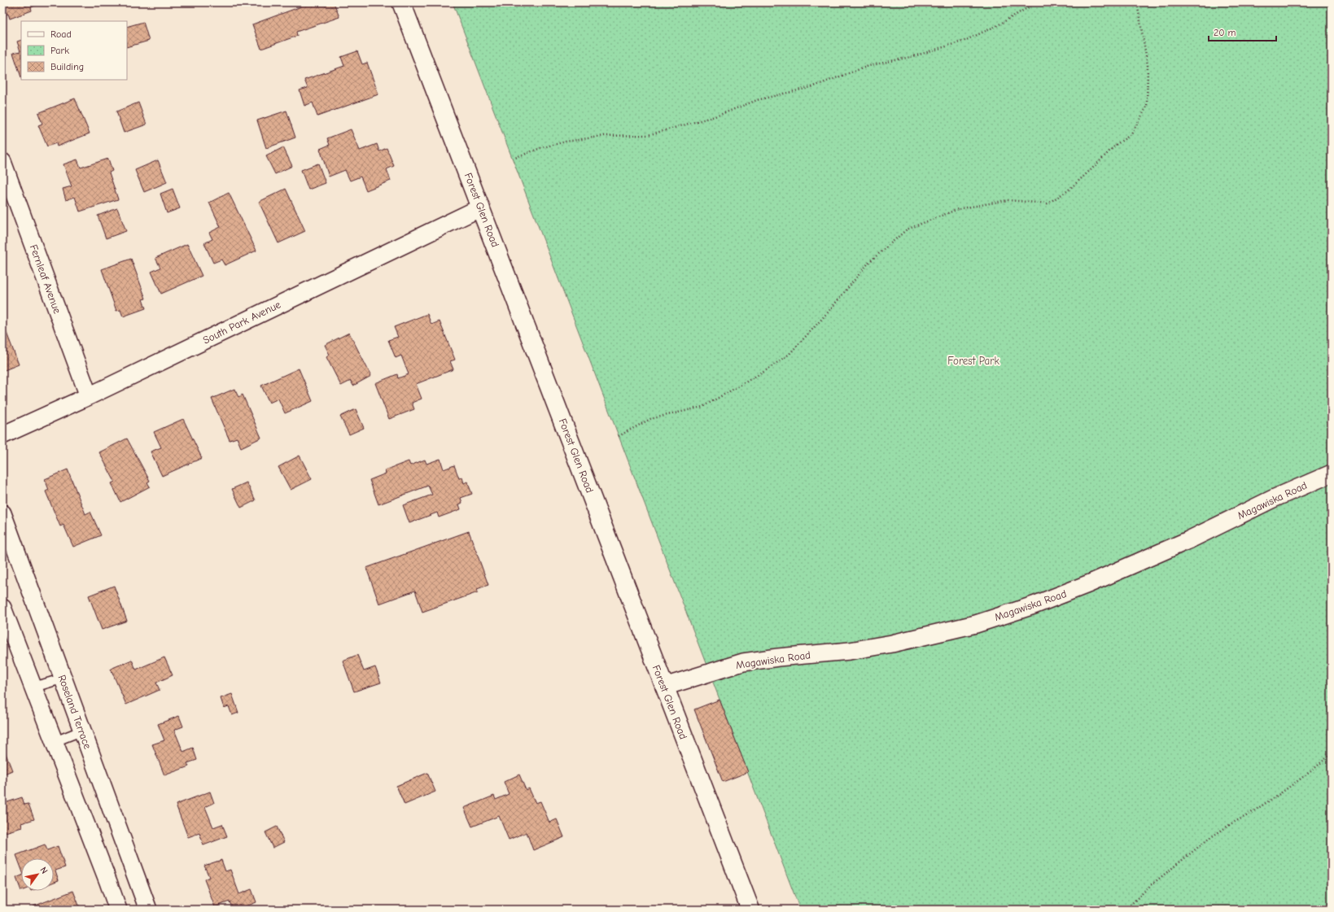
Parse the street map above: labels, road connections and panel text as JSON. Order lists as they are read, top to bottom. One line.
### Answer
{"streets":{"street":["Forest Glen Road","Fernleaf Avenue","South Park Avenue","Magawiska Road","Roseland Terrace"]},"crossings":[["Forest Glen Road","South Park Avenue"],["Forest Glen Road","Magawiska Road"],["Fernleaf Avenue","South Park Avenue"]],"parks":["Forest Park"],"legend":["Road","Park","Building"],"scale_bar":"20 m","north":"top right"}
